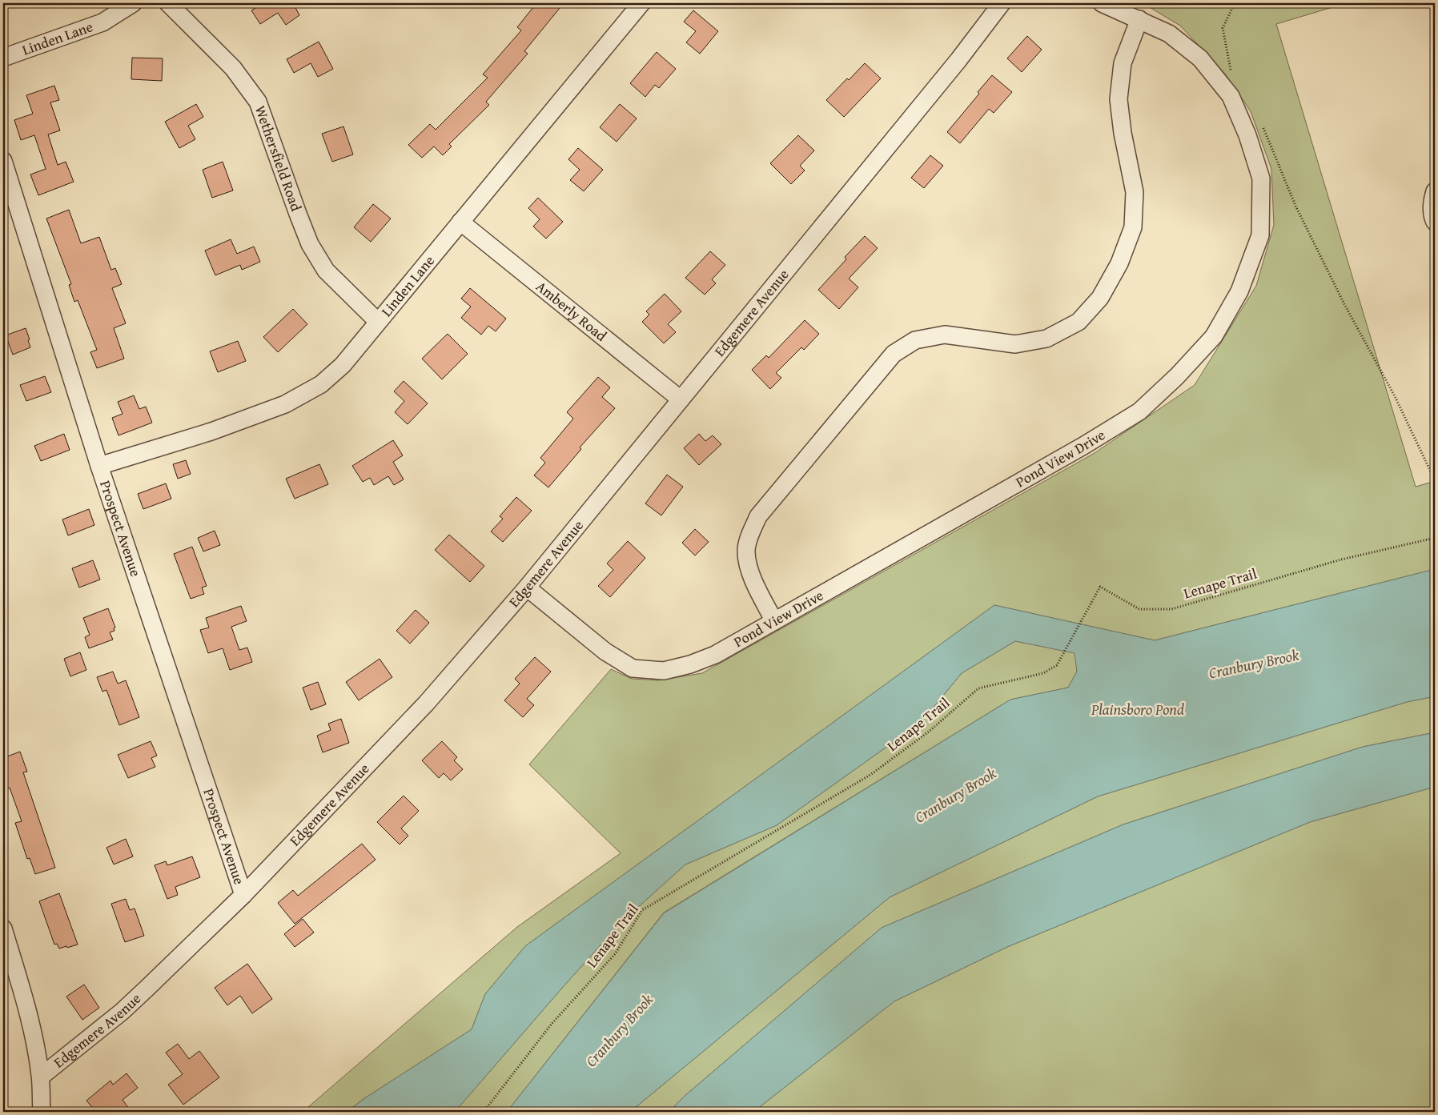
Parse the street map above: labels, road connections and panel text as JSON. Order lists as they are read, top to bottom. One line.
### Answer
{"streets":{"street":["Linden Lane","Wethersfield Road","Amberly Road","Edgemere Avenue","Pond View Drive","Prospect Avenue"],"path":["Lenape Trail"]},"crossings":[["Linden Lane","Wethersfield Road"],["Linden Lane","Amberly Road"],["Linden Lane","Prospect Avenue"],["Amberly Road","Edgemere Avenue"],["Edgemere Avenue","Pond View Drive"],["Edgemere Avenue","Prospect Avenue"]],"water":["Cranbury Brook","Plainsboro Pond"]}
